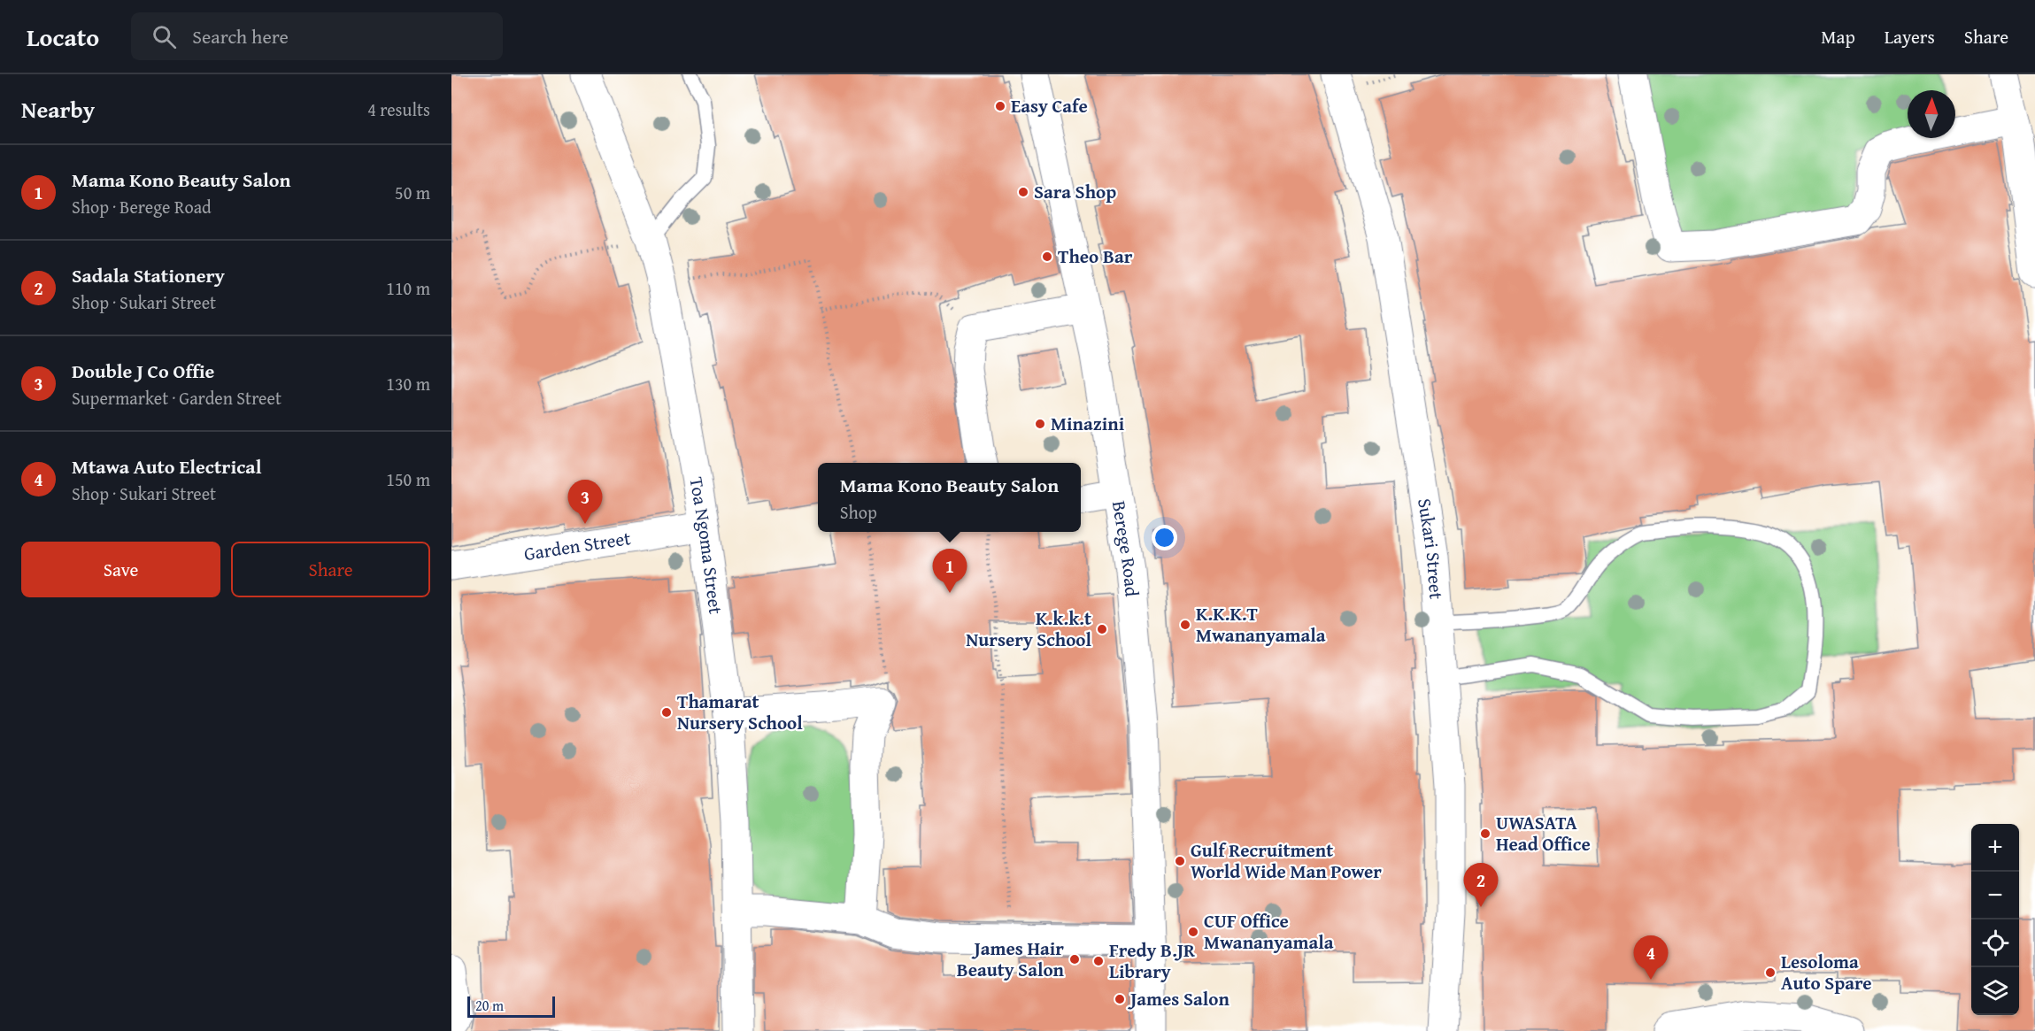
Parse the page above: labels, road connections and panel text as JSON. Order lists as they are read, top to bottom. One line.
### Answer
{"streets":{"street":["Toa Ngoma Street","Garden Street","Sukari Street","Berege Road"]},"crossings":[["Toa Ngoma Street","Garden Street"]],"places":["Easy Cafe","Sara Shop","Theo Bar","Minazini","K.K.K.T Mwananyamala","K.k.k.t Nursery School","Thamarat Nursery School","UWASATA Head Office","Gulf Recruitment World Wide Man Power","CUF Office Mwananyamala","James Hair Beauty Salon","Fredy B.JR Library","Lesoloma Auto Spare","James Salon"],"scale_bar":"20 m","north":"top","page":{"header":"Locato","search":"Search here","nav":["Map","Layers","Share"],"heading":["Nearby","4 results"],"list":[{"mark":"1","name":"Mama Kono Beauty Salon","note":"Shop · Berege Road","value":"50 m"},{"mark":"2","name":"Sadala Stationery","note":"Shop · Sukari Street","value":"110 m"},{"mark":"3","name":"Double J Co Offie","note":"Supermarket · Garden Street","value":"130 m"},{"mark":"4","name":"Mtawa Auto Electrical","note":"Shop · Sukari Street","value":"150 m"}],"popup":["Mama Kono Beauty Salon","Shop"],"pins":["3","1","2","4"],"buttons":["Save","Share"],"map_buttons":["+","−"],"scale":"20 m"}}
